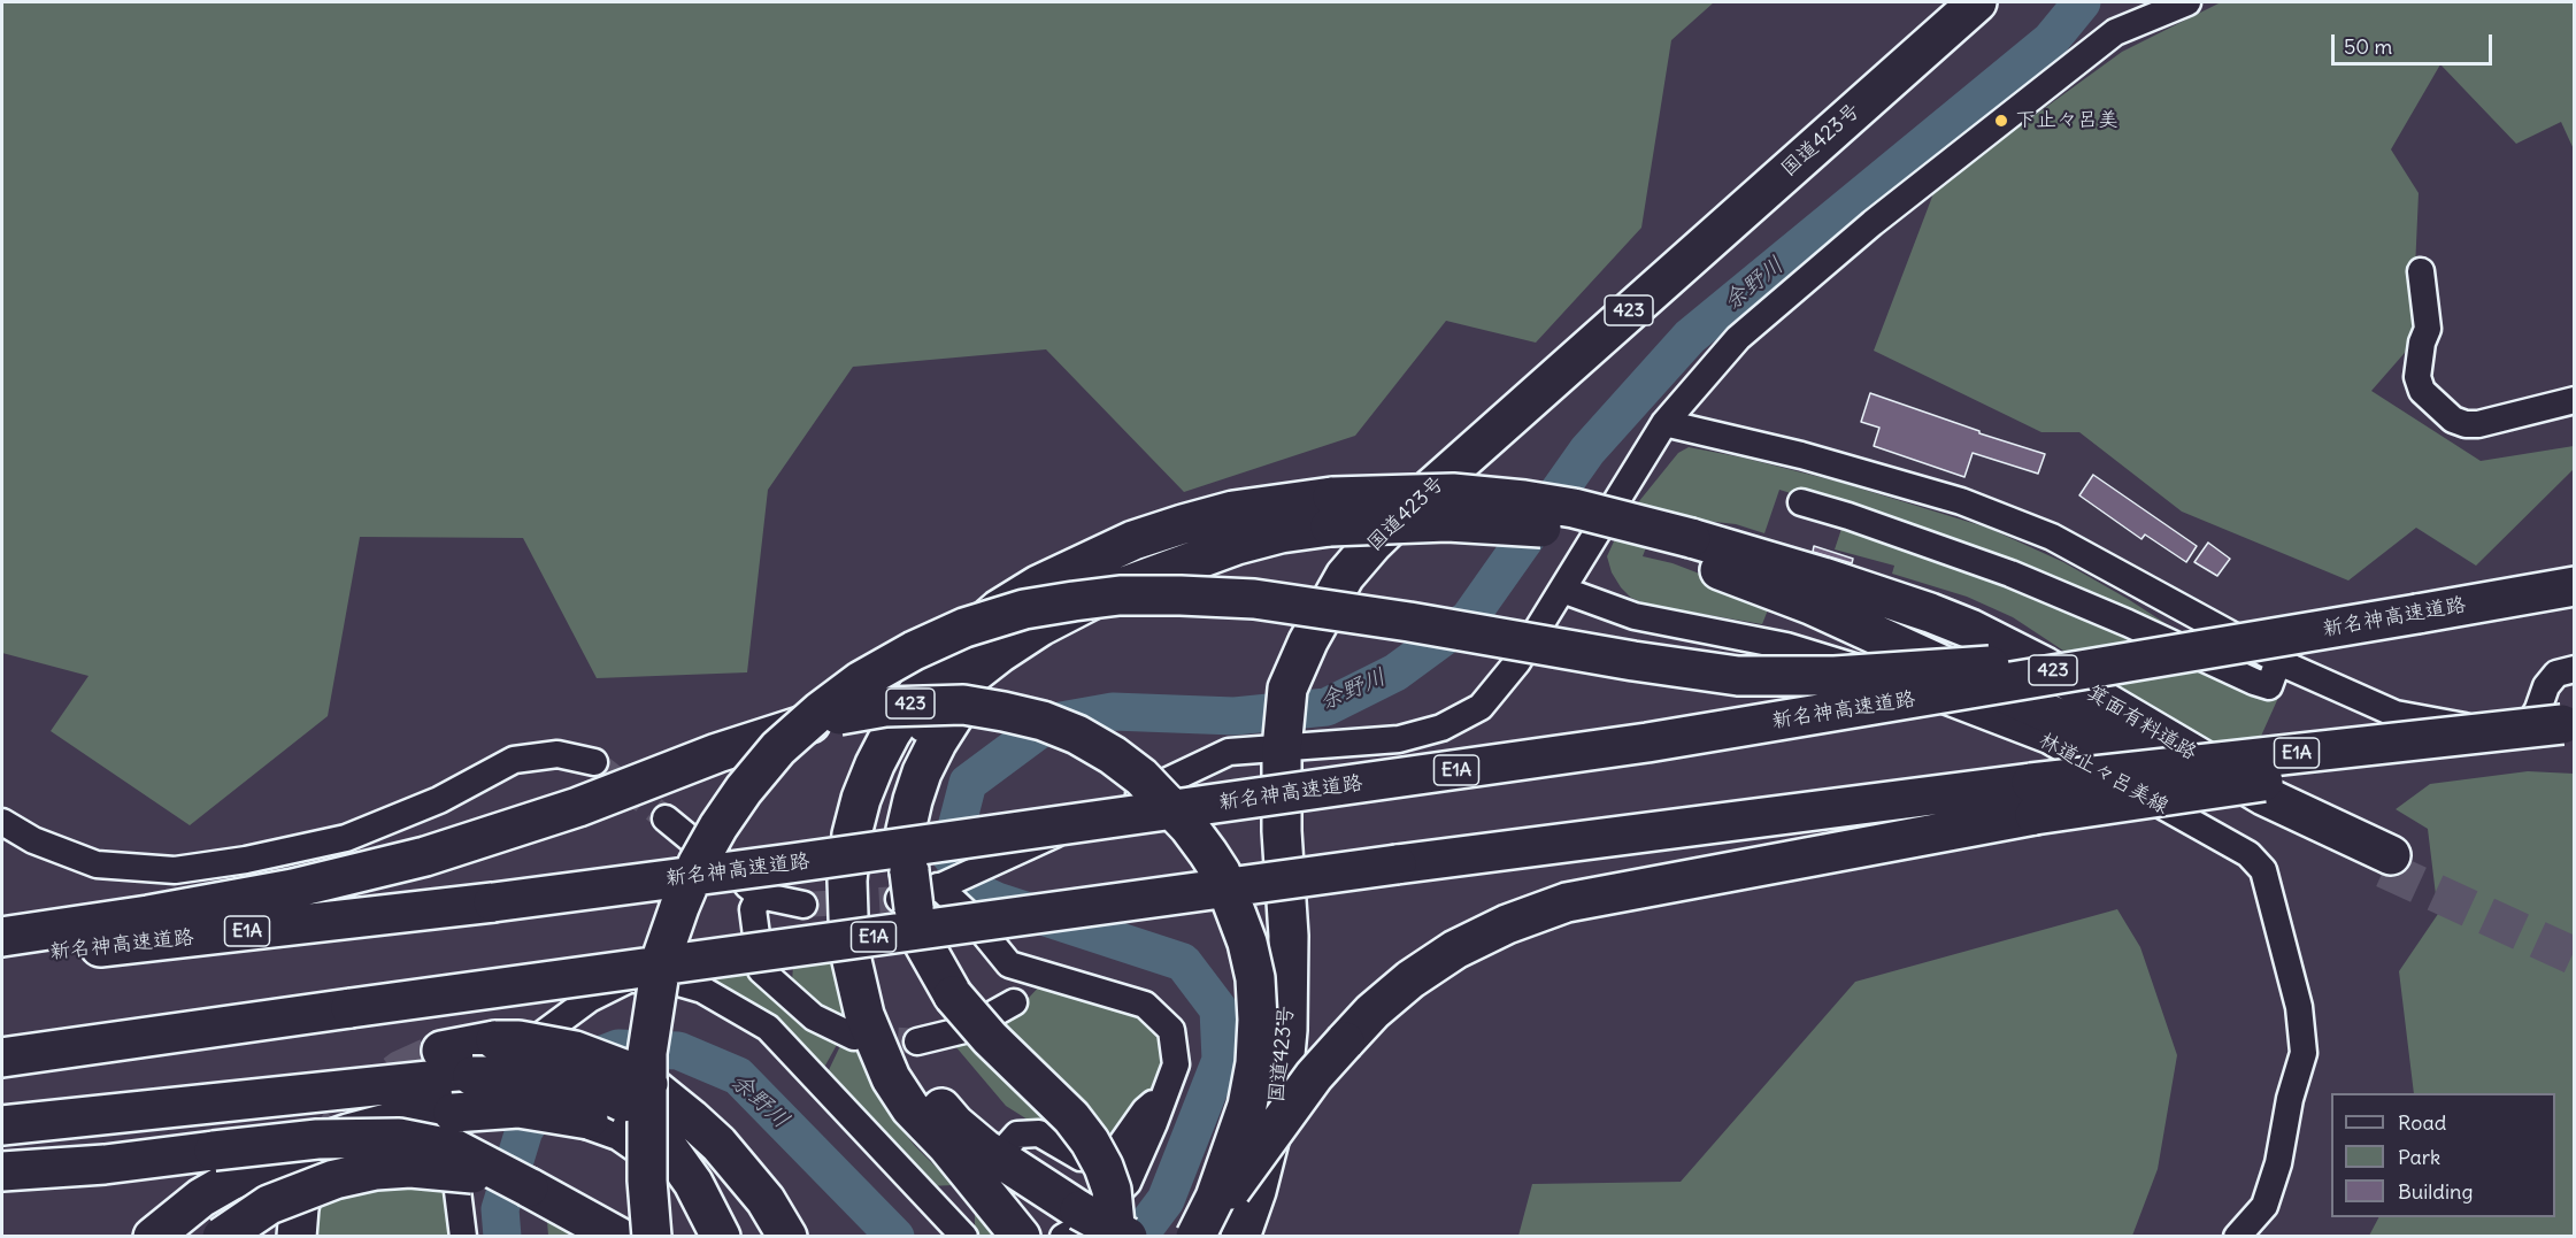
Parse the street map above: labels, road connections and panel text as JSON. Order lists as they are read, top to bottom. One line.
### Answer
{"streets":{"highway":["国道423号","423","新名神高速道路","箕面有料道路","E1A"],"street":["林道止々呂美線"]},"crossings":[["423","箕面有料道路"]],"water":["余野川"],"places":["下止々呂美"],"legend":["Road","Park","Building"],"scale_bar":"50 m"}
